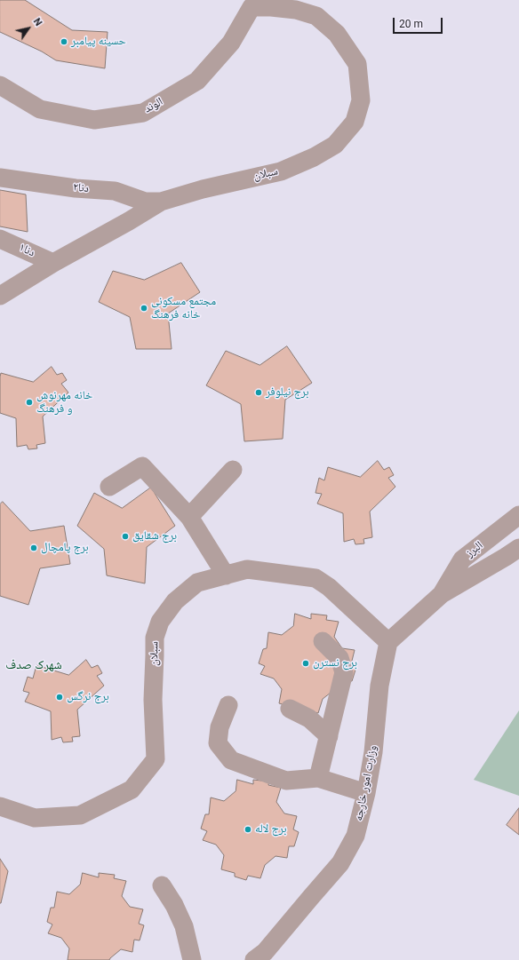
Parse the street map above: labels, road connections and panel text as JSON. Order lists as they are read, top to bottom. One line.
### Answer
{"streets":{"street":["الوند","سبلان","دنا۲","دنا۱","البرز","وزارت امور خارجه"]},"crossings":[["الوند","سبلان"],["سبلان","دنا۲"],["سبلان","دنا۱"],["سبلان","وزارت امور خارجه"]],"districts":["شهرک صدف"],"places":["حسینه پیامبر","مجتمع مسکونی خانه فرهنگ","برج نیلوفر","خانه مهرنوش و فرهنگ","برج شقایق","برج پامچال","برج نسترن","برج نرگس","برج لاله"],"scale_bar":"20 m","north":"top right"}
